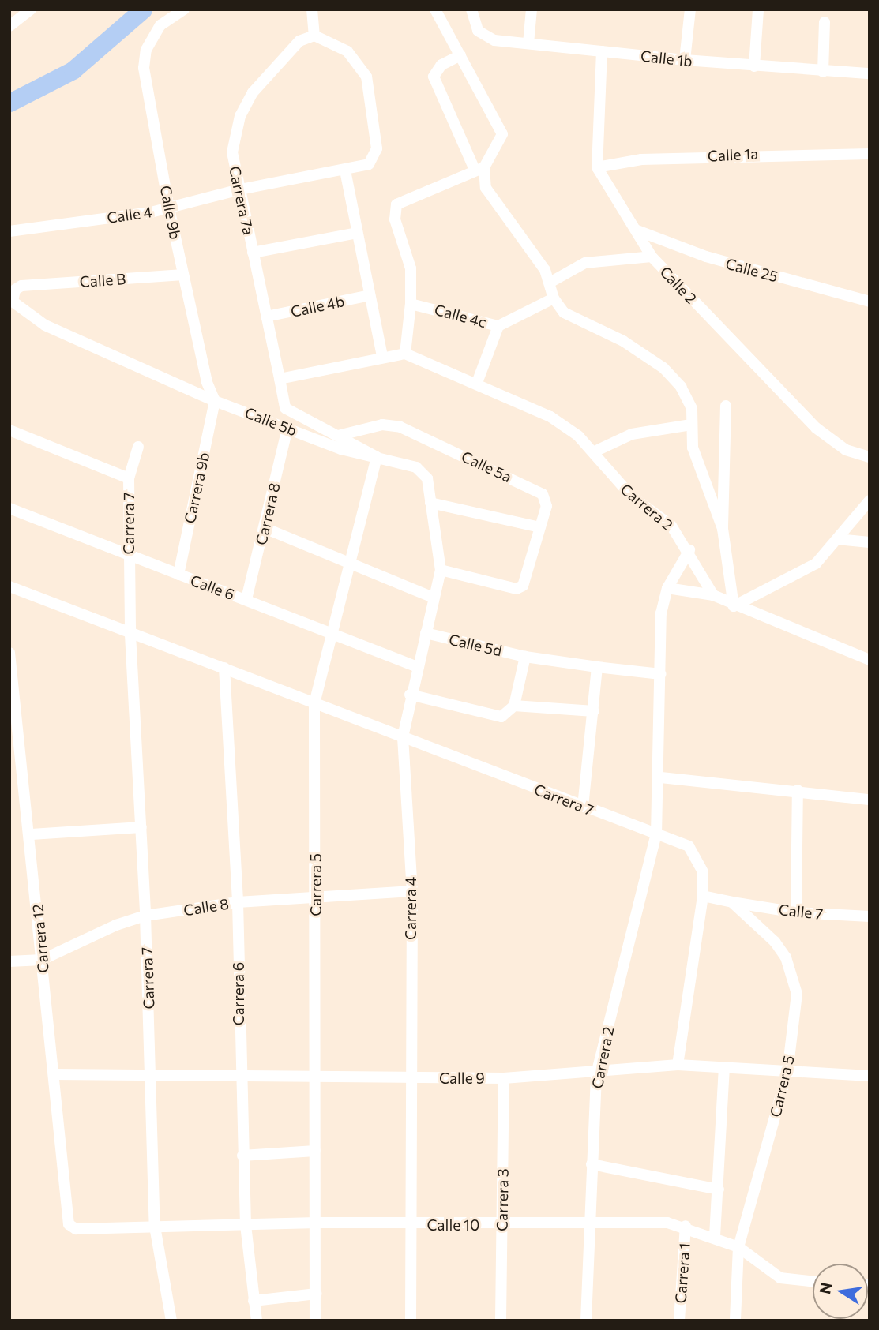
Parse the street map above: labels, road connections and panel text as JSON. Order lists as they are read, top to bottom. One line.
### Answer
{"streets":{"street":["Calle 1b","Calle 1a","Carrera 7a","Calle 9b","Calle 4","Calle 25","Calle B","Calle 2","Calle 4b","Calle 4c","Calle 5b","Calle 5a","Carrera 9b","Carrera 2","Carrera 8","Carrera 7","Calle 6","Calle 5d","Carrera 5","Calle 8","Carrera 4","Calle 7","Carrera 12","Carrera 6","Calle 9","Carrera 3","Calle 10","Carrera 1"]},"crossings":[["Calle 1a","Calle 2"],["Carrera 7a","Calle 4"],["Carrera 7a","Calle 4b"],["Carrera 7a","Calle 5b"],["Carrera 7a","Calle 5a"],["Carrera 7a","Carrera 5"],["Calle 9b","Calle 4"],["Calle 9b","Calle B"],["Calle 9b","Calle 5b"],["Calle 9b","Carrera 9b"],["Calle 25","Calle 2"],["Calle B","Calle 5b"],["Calle 4c","Carrera 2"],["Calle 5b","Carrera 9b"],["Calle 5b","Carrera 8"],["Calle 5b","Carrera 5"],["Calle 5b","Carrera 4"],["Calle 5a","Carrera 4"],["Carrera 9b","Calle 6"],["Carrera 2","Carrera 7"],["Carrera 2","Calle 5d"],["Carrera 2","Calle 9"],["Carrera 2","Calle 10"],["Carrera 8","Calle 6"],["Carrera 7","Calle 6"],["Carrera 7","Carrera 5"],["Carrera 7","Calle 8"],["Carrera 7","Carrera 4"],["Carrera 7","Carrera 6"],["Carrera 7","Calle 9"],["Carrera 7","Calle 10"],["Calle 6","Carrera 5"],["Calle 6","Carrera 4"],["Calle 5d","Carrera 4"],["Carrera 5","Calle 8"],["Carrera 5","Calle 7"],["Carrera 5","Calle 9"],["Carrera 5","Calle 10"],["Calle 8","Carrera 4"],["Calle 8","Carrera 12"],["Calle 8","Carrera 6"],["Carrera 4","Calle 9"],["Carrera 4","Calle 10"],["Carrera 12","Calle 9"],["Carrera 12","Calle 10"],["Carrera 6","Calle 9"],["Carrera 6","Calle 10"],["Calle 9","Carrera 3"],["Carrera 3","Calle 10"],["Calle 10","Carrera 1"]],"north":"left"}
